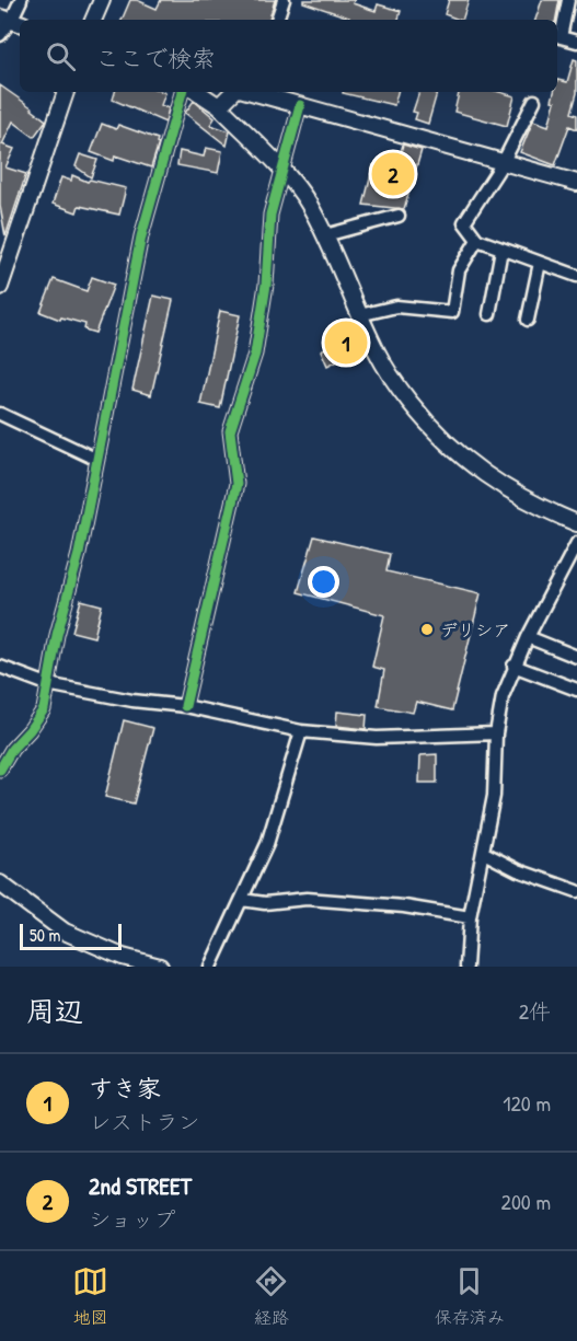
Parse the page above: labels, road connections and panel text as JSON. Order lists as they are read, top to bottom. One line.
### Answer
{"places":["デリシア"],"scale_bar":"50 m","page":{"search":"ここで検索","pins":["2","1"],"scale":"50 m","heading":["周辺","2件"],"list":[{"mark":"1","name":"すき家","note":"レストラン","value":"120 m"},{"mark":"2","name":"2nd STREET","note":"ショップ","value":"200 m"}],"nav":["地図","経路","保存済み"]}}
